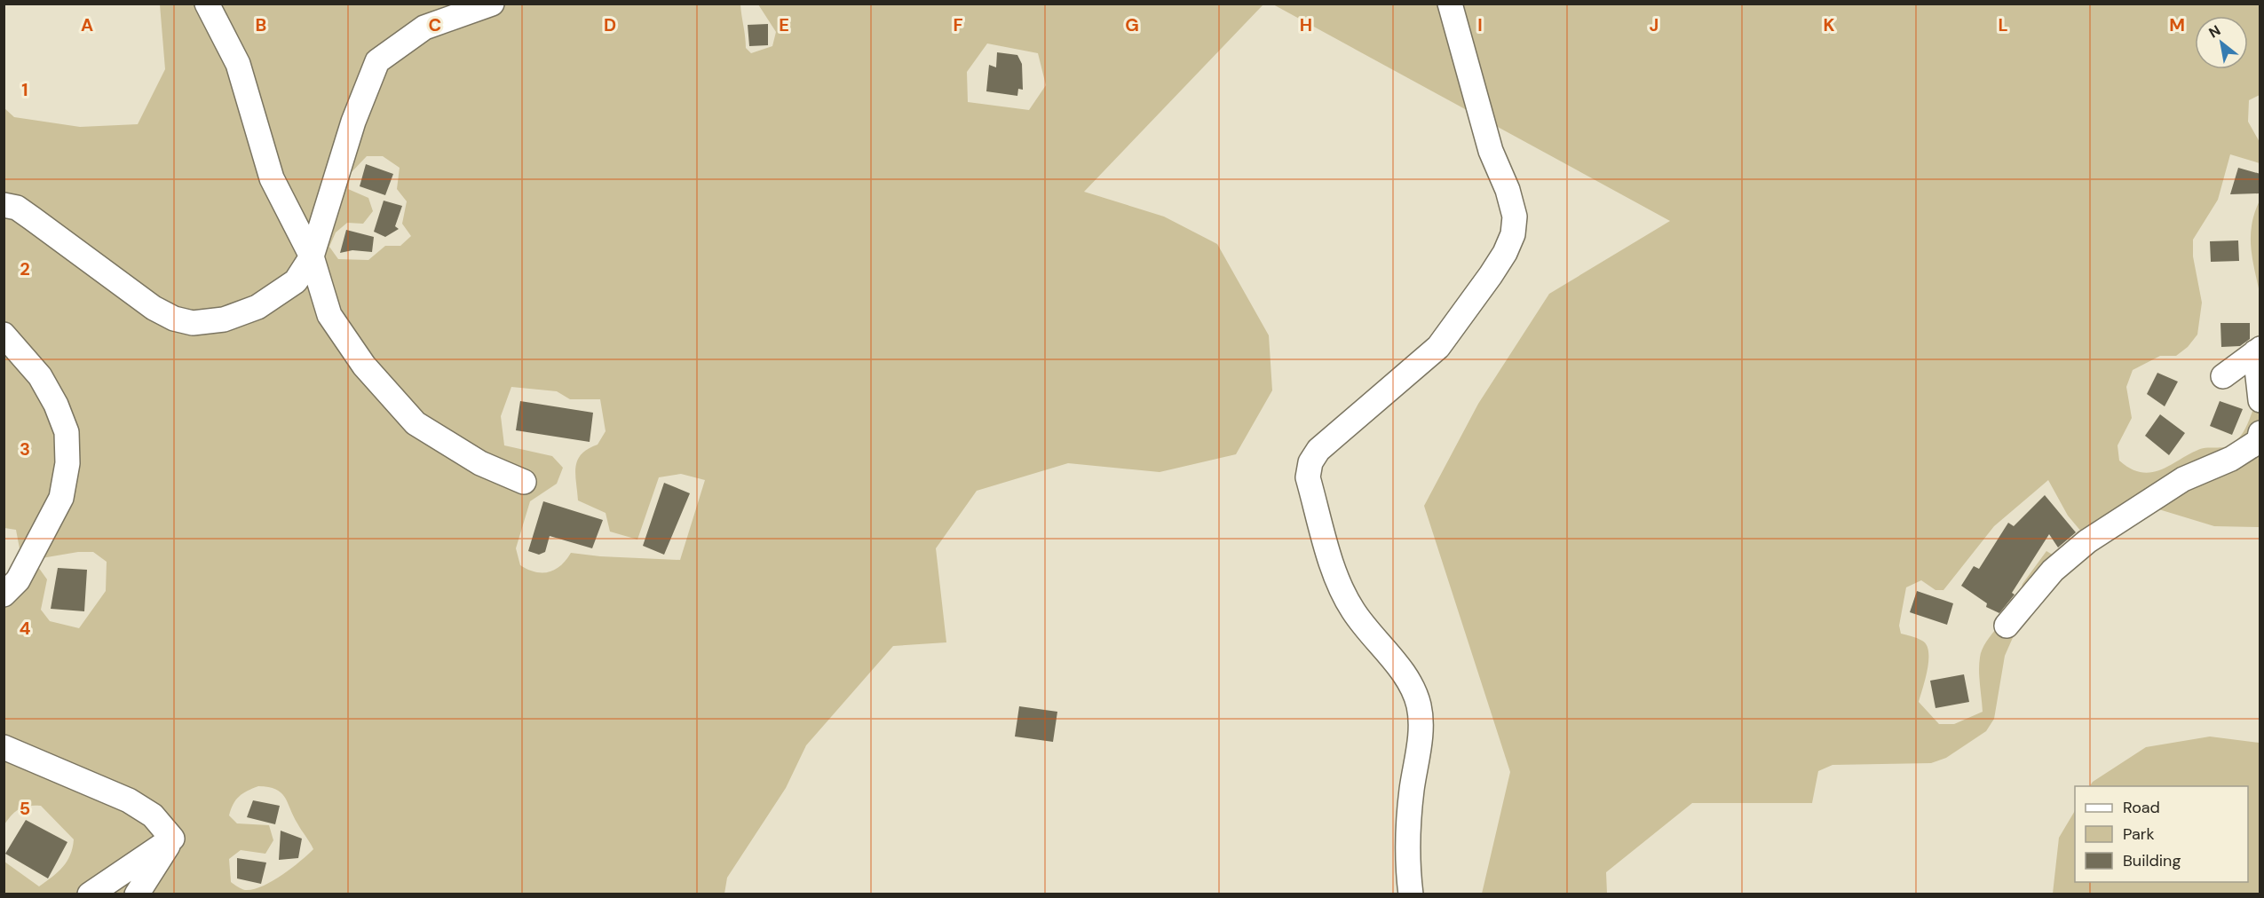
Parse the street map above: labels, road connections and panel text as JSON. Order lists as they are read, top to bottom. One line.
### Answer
{"legend":["Road","Park","Building"],"north":"top left","grid":{"columns":["A","B","C","D","E","F","G","H","I","J","K","L","M"],"rows":["1","2","3","4","5"]}}
